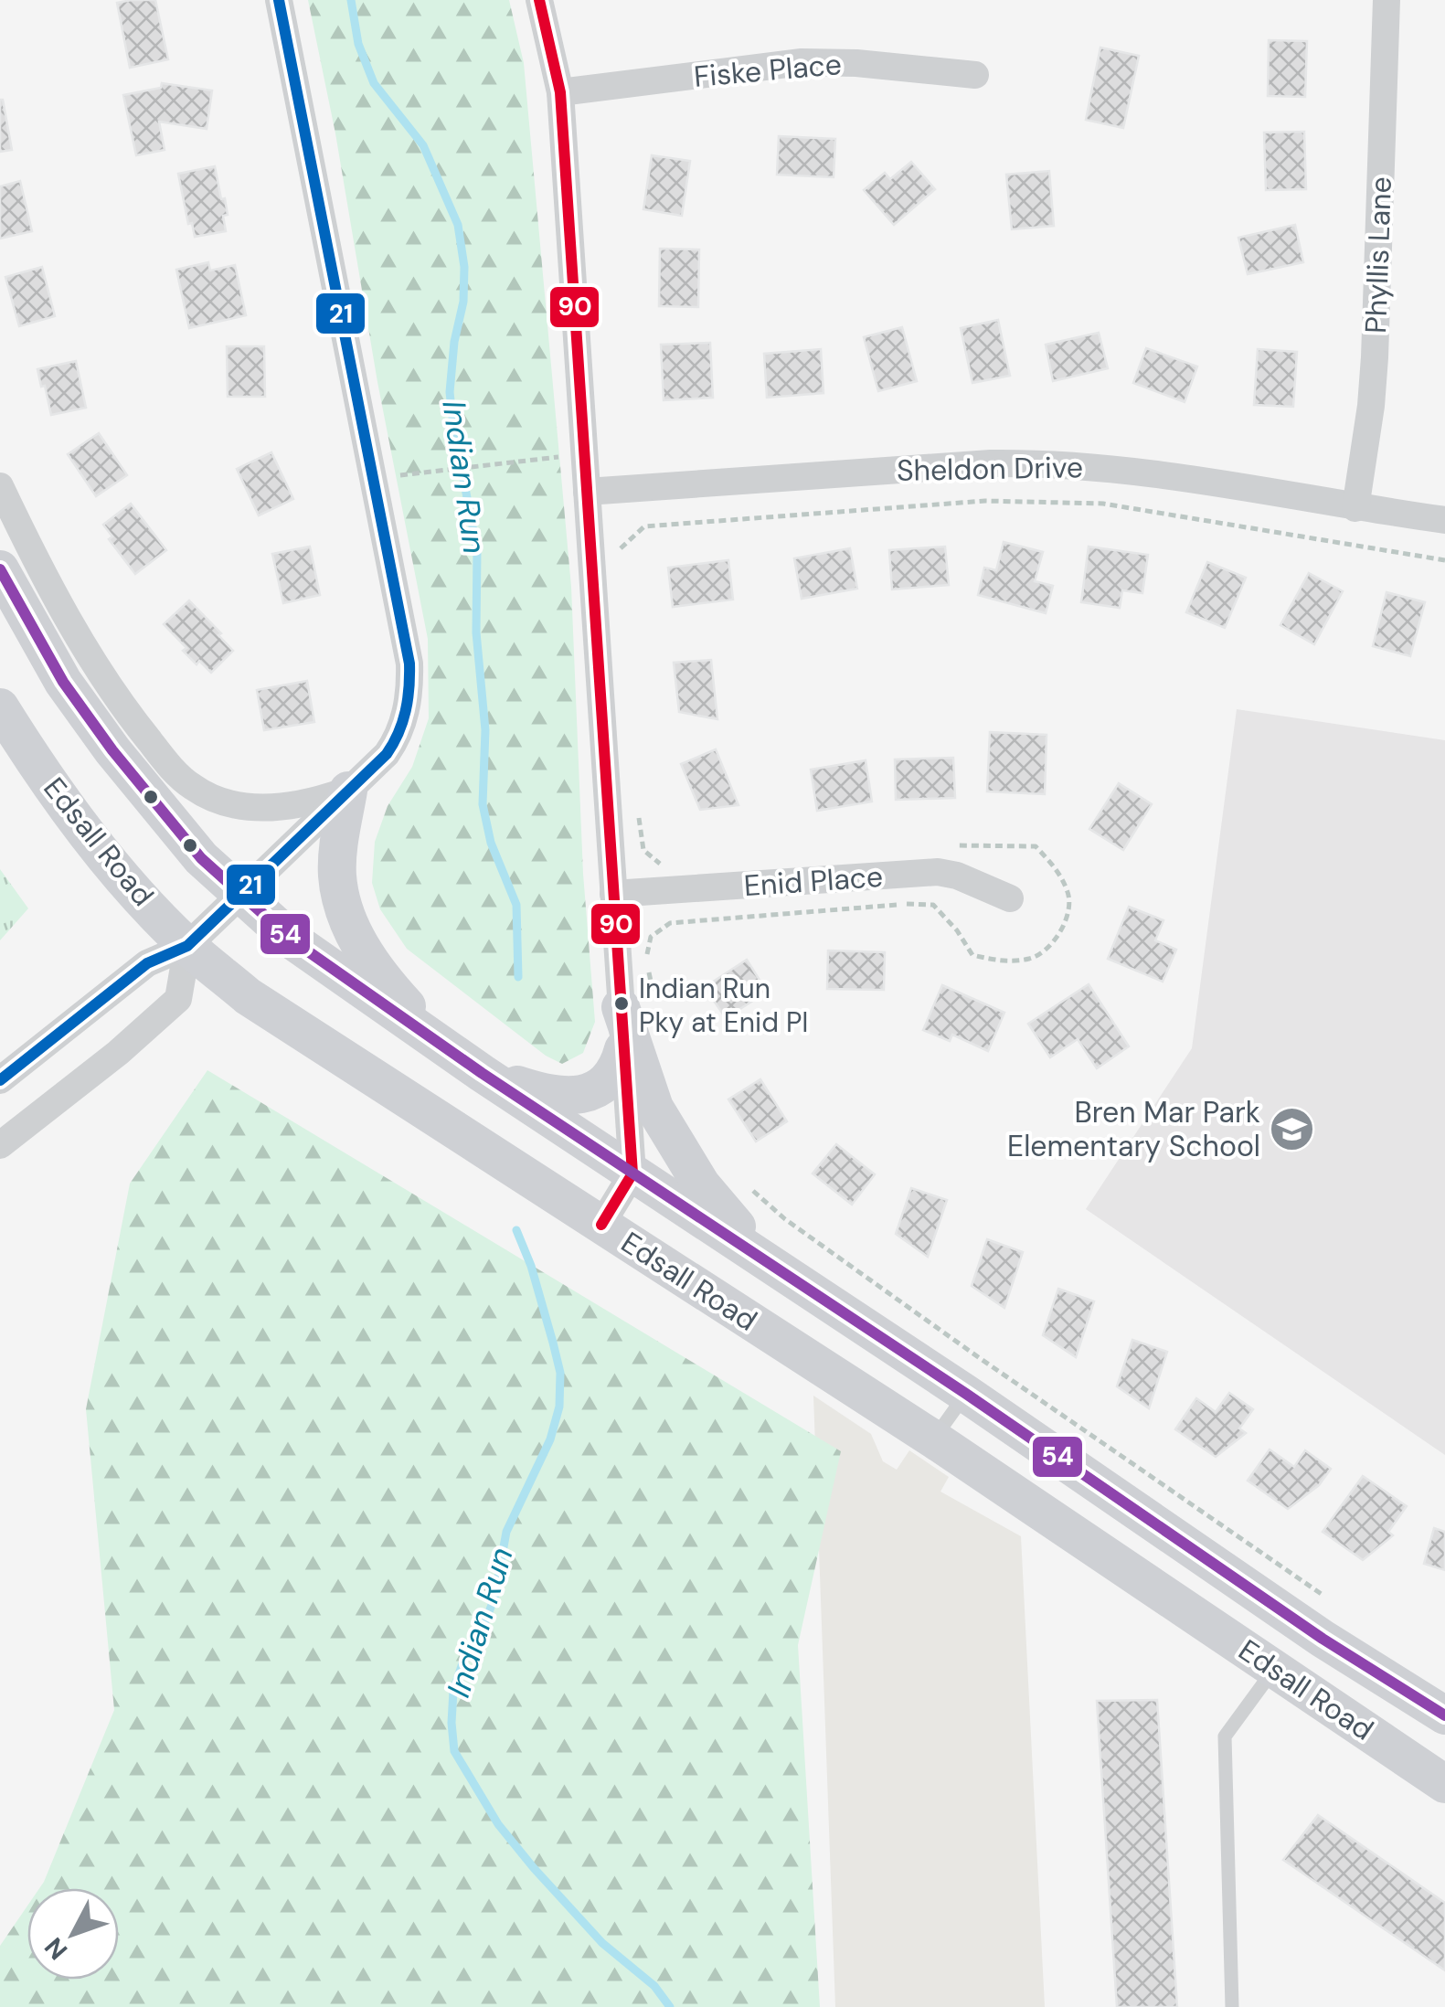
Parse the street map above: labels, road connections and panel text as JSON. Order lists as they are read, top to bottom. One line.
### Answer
{"streets":{"main road":["Edsall Road"],"street":["Fiske Place","Phyllis Lane","Sheldon Drive","Enid Place"]},"crossings":[["Phyllis Lane","Sheldon Drive"]],"water":["Indian Run"],"places":{"other":["Indian Run Pky at Enid Pl"],"school or university":["Bren Mar Park Elementary School"]},"lines":["transit line 90","transit line 21","transit line 54"],"north":"bottom left"}
